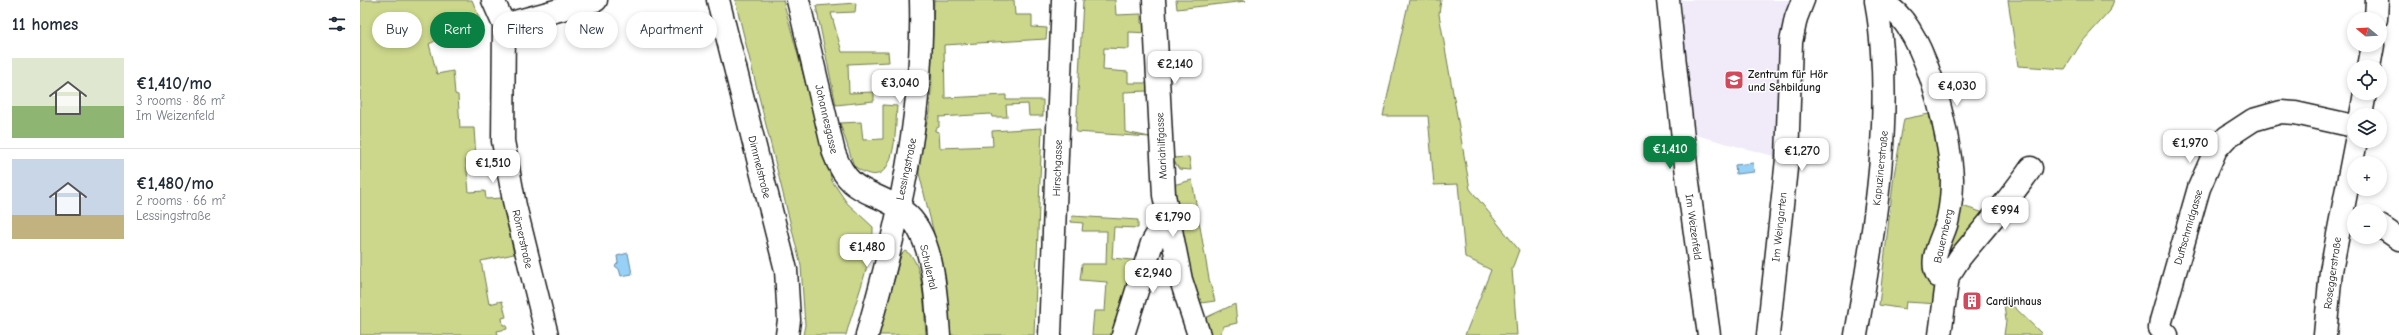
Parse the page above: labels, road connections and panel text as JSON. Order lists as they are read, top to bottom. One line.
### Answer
{"streets":{"street":["Johannesgasse","Mariahilfgasse","Dimmelstraße","Hirschgasse","Kapuzinerstraße","Lessingstraße","Im Weizenfeld","Im Weingarten","Duftschmidgasse","Bauernberg","Römerstraße","Schulertal","Roseggerstraße"]},"crossings":[["Johannesgasse","Lessingstraße"],["Johannesgasse","Schulertal"],["Kapuzinerstraße","Bauernberg"],["Lessingstraße","Schulertal"]],"places":{"school or university":["Zentrum für Hör und Sehbildung"],"building":["Cardijnhaus"]},"north":"left","page":{"heading":"11 homes","map_buttons":["+","−"],"chip":["Buy","Rent","Filters","New","Apartment"],"list":[{"name":"€1,410/mo","note":"3 rooms · 86 m² · Im Weizenfeld"},{"name":"€1,480/mo","note":"2 rooms · 66 m² · Lessingstraße"}],"price":["€2,140","€3,040","€4,030","€1,970","€1,410","€1,270","€1,510","€994","€1,790","€1,480","€2,940"]}}
